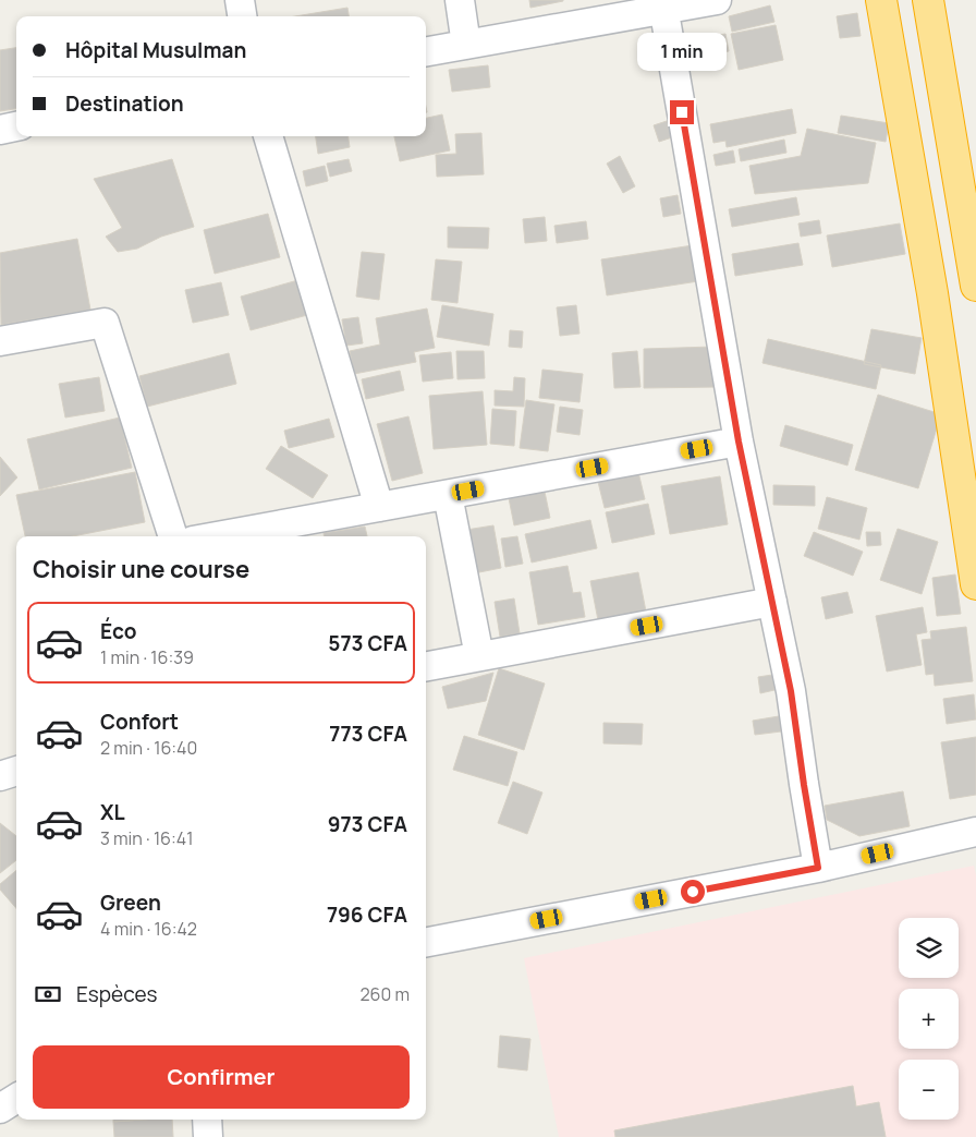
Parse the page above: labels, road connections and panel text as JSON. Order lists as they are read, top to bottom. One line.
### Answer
{"page":{"banner":["Hôpital Musulman","Destination"],"bubble":"1 min","heading":"Choisir une course","list":[{"name":"Éco","note":"1 min · 16:39","value":"573 CFA"},{"name":"Confort","note":"2 min · 16:40","value":"773 CFA"},{"name":"XL","note":"3 min · 16:41","value":"973 CFA"},{"name":"Green","note":"4 min · 16:42","value":"796 CFA"}],"map_buttons":["+","−"],"pay":["Espèces","260 m"],"buttons":"Confirmer"}}
